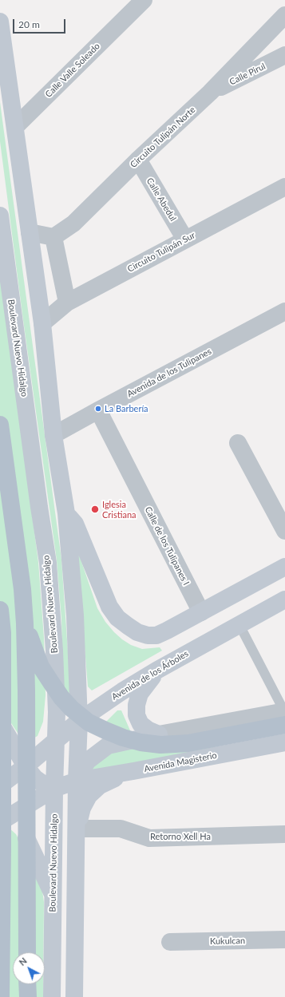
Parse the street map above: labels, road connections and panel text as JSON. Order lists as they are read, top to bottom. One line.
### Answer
{"streets":{"main road":["Boulevard Nuevo Hidalgo","Avenida de los Árboles","Avenida Magisterio"],"street":["Calle Valle Soleado","Calle Pirul","Circuito Tulipán Norte","Calle Abedul","Circuito Tulipán Sur","Avenida de los Tulipanes","Calle de los Tulipanes I","Retorno Xell Ha","Kukulcan"]},"crossings":[["Calle Pirul","Circuito Tulipán Norte"],["Circuito Tulipán Norte","Calle Abedul"],["Calle Abedul","Circuito Tulipán Sur"],["Boulevard Nuevo Hidalgo","Avenida de los Árboles"],["Boulevard Nuevo Hidalgo","Avenida Magisterio"],["Avenida de los Tulipanes","Calle de los Tulipanes I"]],"places":["La Barbería","Iglesia Cristiana"],"scale_bar":"20 m","north":"top left"}
